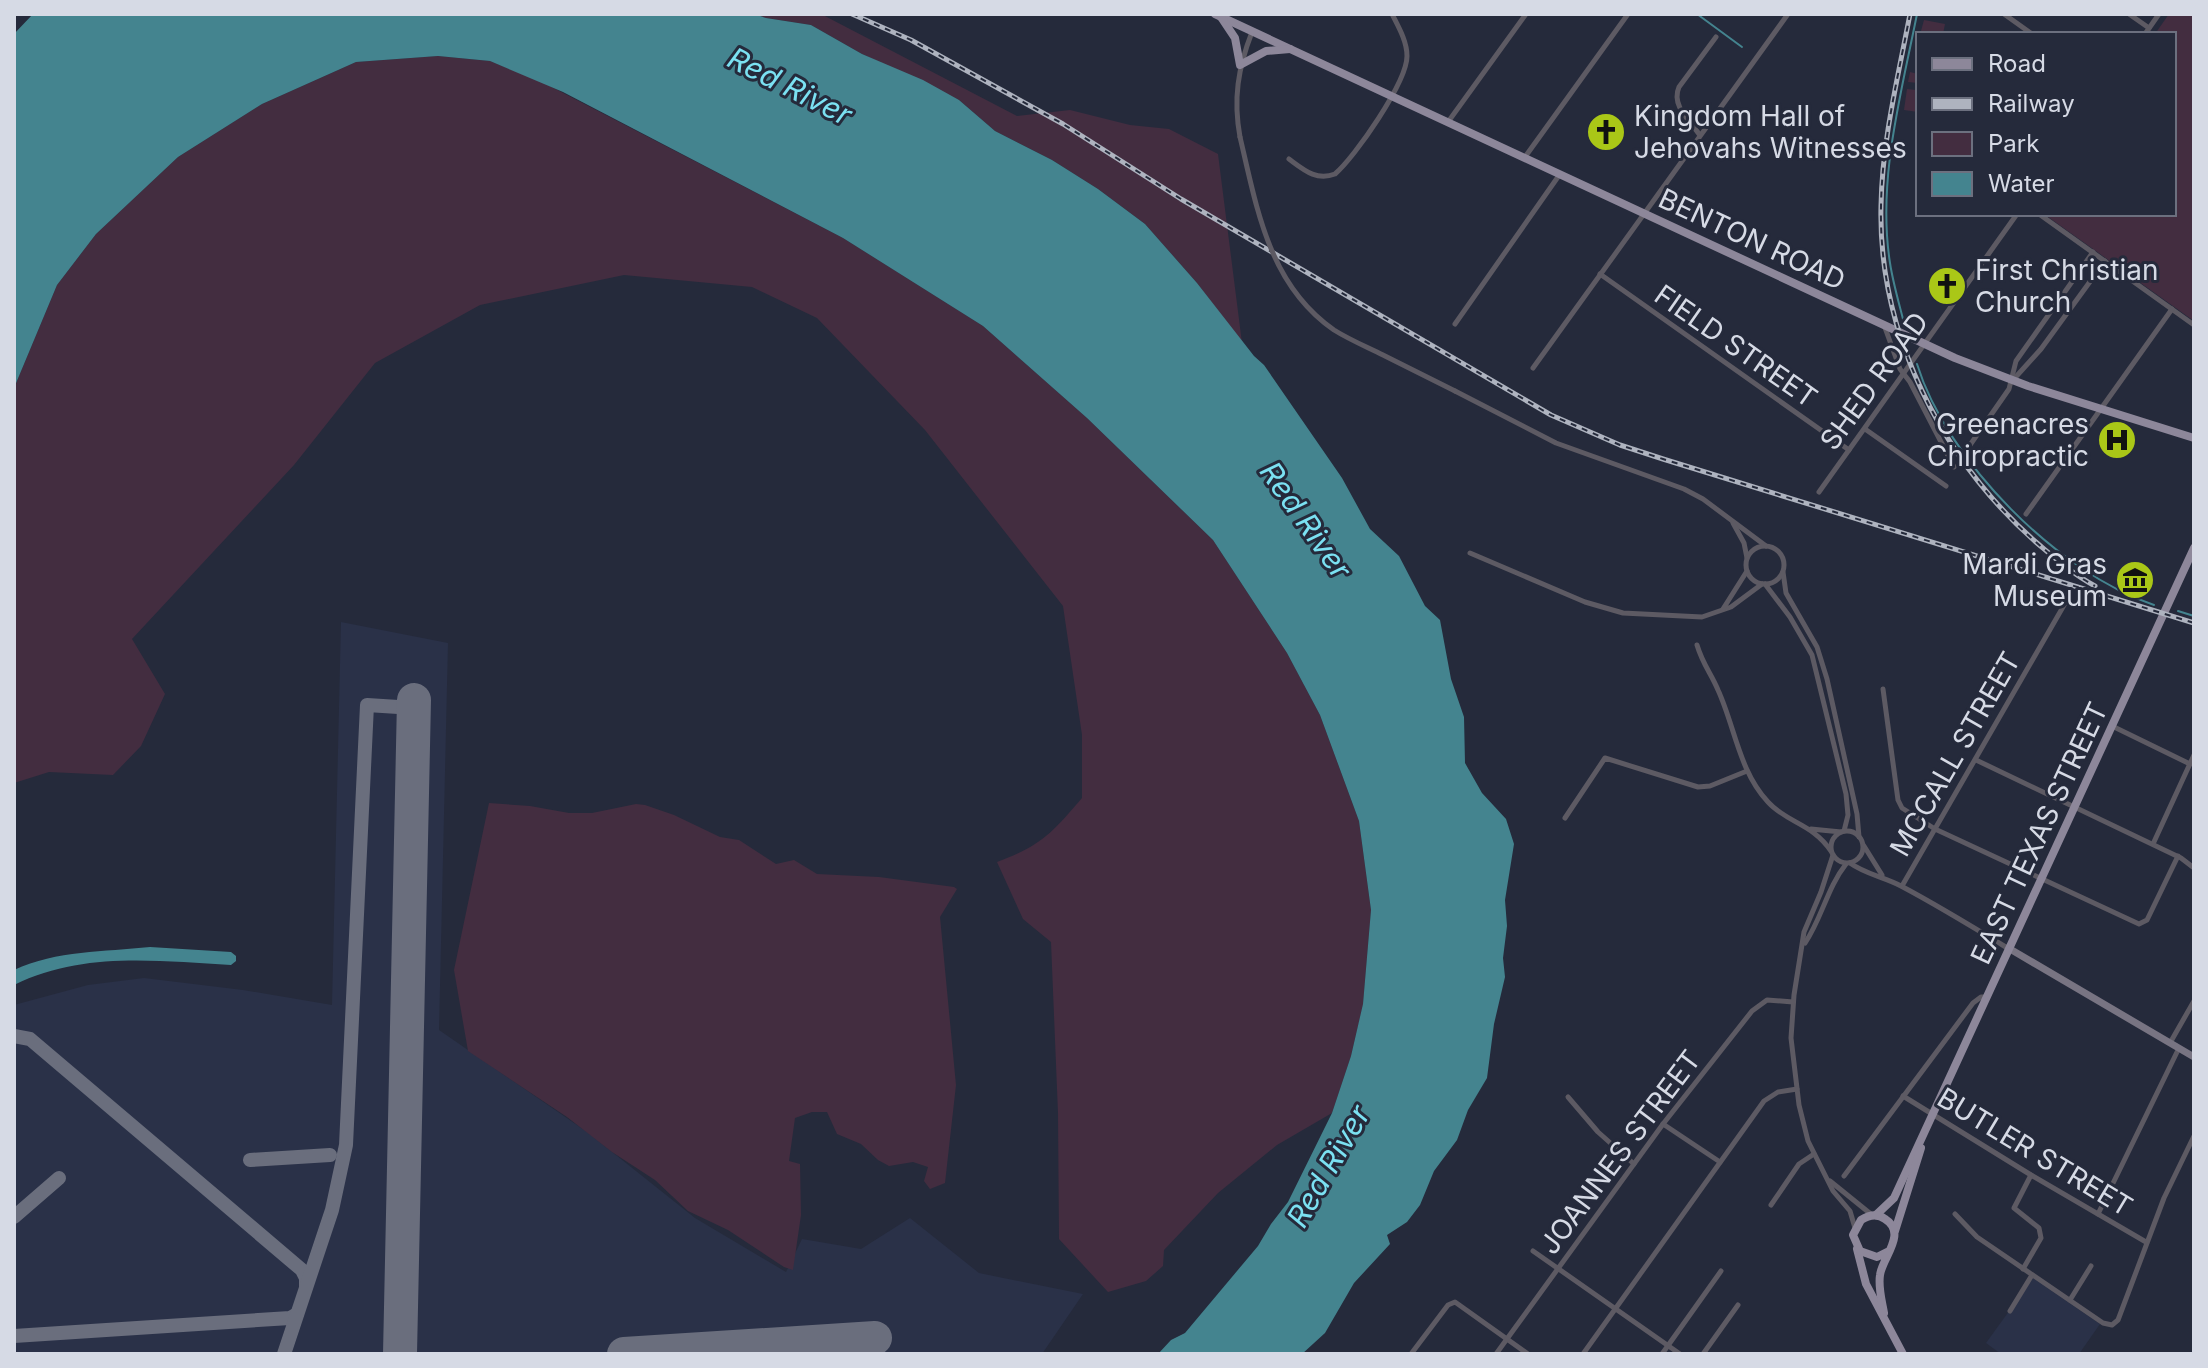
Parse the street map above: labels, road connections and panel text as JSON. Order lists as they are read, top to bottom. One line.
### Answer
{"streets":{"main road":["BENTON ROAD","EAST TEXAS STREET"],"street":["FIELD STREET","SHED ROAD","MCCALL STREET","JOANNES STREET","BUTLER STREET"]},"crossings":[["BENTON ROAD","SHED ROAD"],["FIELD STREET","SHED ROAD"],["EAST TEXAS STREET","BUTLER STREET"]],"water":["Red River"],"places":{"church":["Kingdom Hall of Jehovahs Witnesses","First Christian Church"],"hospital":["Greenacres Chiropractic"],"museum":["Mardi Gras Museum"]},"legend":["Road","Railway","Park","Water"]}
